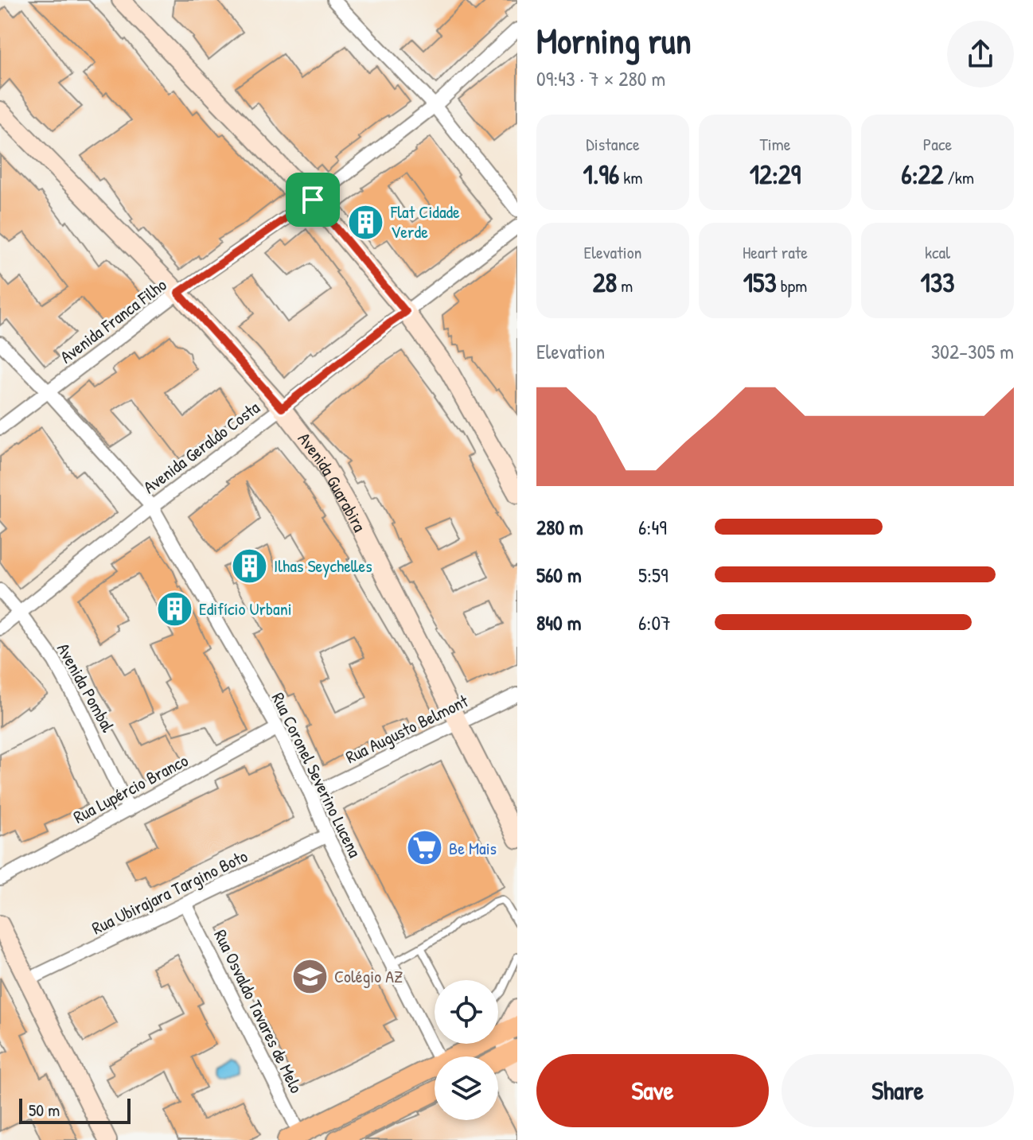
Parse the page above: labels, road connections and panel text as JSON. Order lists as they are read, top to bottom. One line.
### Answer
{"streets":{"main road":["Avenida Guarabira"],"street":["Avenida Franca Filho","Avenida Geraldo Costa","Avenida Pombal","Rua Augusto Belmont","Rua Coronel Severino Lucena","Rua Lupércio Branco","Rua Ubirajara Targino Boto","Rua Osvaldo Tavares de Melo"]},"crossings":[["Avenida Franca Filho","Avenida Guarabira"],["Avenida Franca Filho","Rua Coronel Severino Lucena"],["Avenida Geraldo Costa","Avenida Guarabira"],["Avenida Geraldo Costa","Avenida Pombal"],["Avenida Geraldo Costa","Rua Coronel Severino Lucena"],["Avenida Guarabira","Rua Augusto Belmont"],["Avenida Pombal","Rua Lupércio Branco"],["Rua Augusto Belmont","Rua Coronel Severino Lucena"],["Rua Coronel Severino Lucena","Rua Lupércio Branco"],["Rua Coronel Severino Lucena","Rua Ubirajara Targino Boto"],["Rua Ubirajara Targino Boto","Rua Osvaldo Tavares de Melo"]],"places":{"building":["Flat Cidade Verde","Ilhas Seychelles","Edifício Urbani"],"supermarket":["Be Mais"],"school or university":["Colégio AZ"]},"scale_bar":"50 m","page":{"heading":["Morning run","09:43 · 7 × 280 m"],"stats":[["Distance","1.96 km"],["Time","12:29"],["Pace","6:22 /km"],["Elevation","28 m"],["Heart rate","153 bpm"],["kcal","133"]],"chart":["Elevation","302–305 m"],"list":[{"name":"280 m","note":"6:49"},{"name":"560 m","note":"5:59"},{"name":"840 m","note":"6:07"}],"buttons":["Save","Share"],"scale":"50 m"}}
